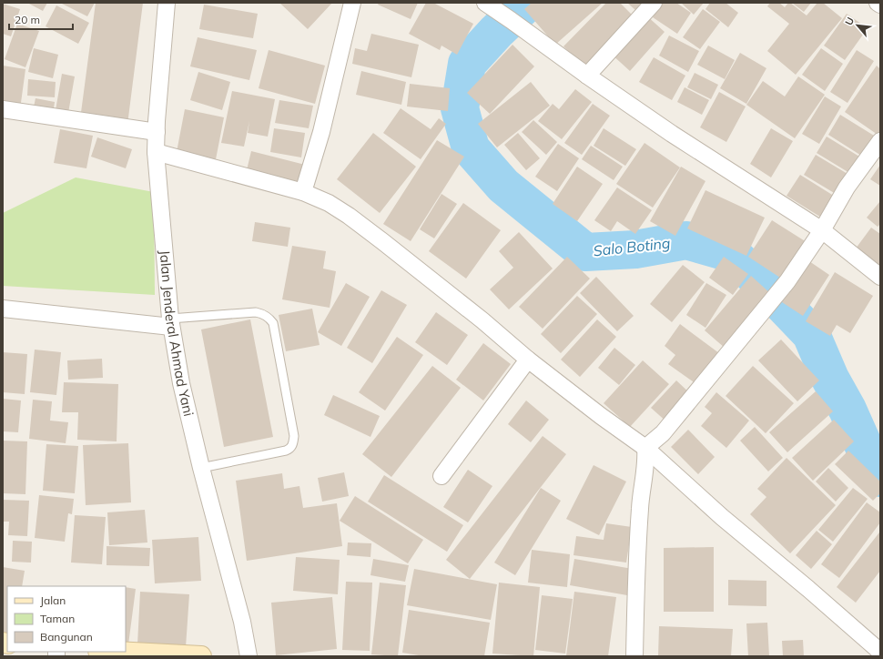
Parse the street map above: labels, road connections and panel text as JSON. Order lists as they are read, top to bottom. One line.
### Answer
{"streets":{"street":["Jalan Jenderal Ahmad Yani"]},"water":["Salo Boting"],"legend":["Jalan","Taman","Bangunan"],"scale_bar":"20 m","north":"top left"}
